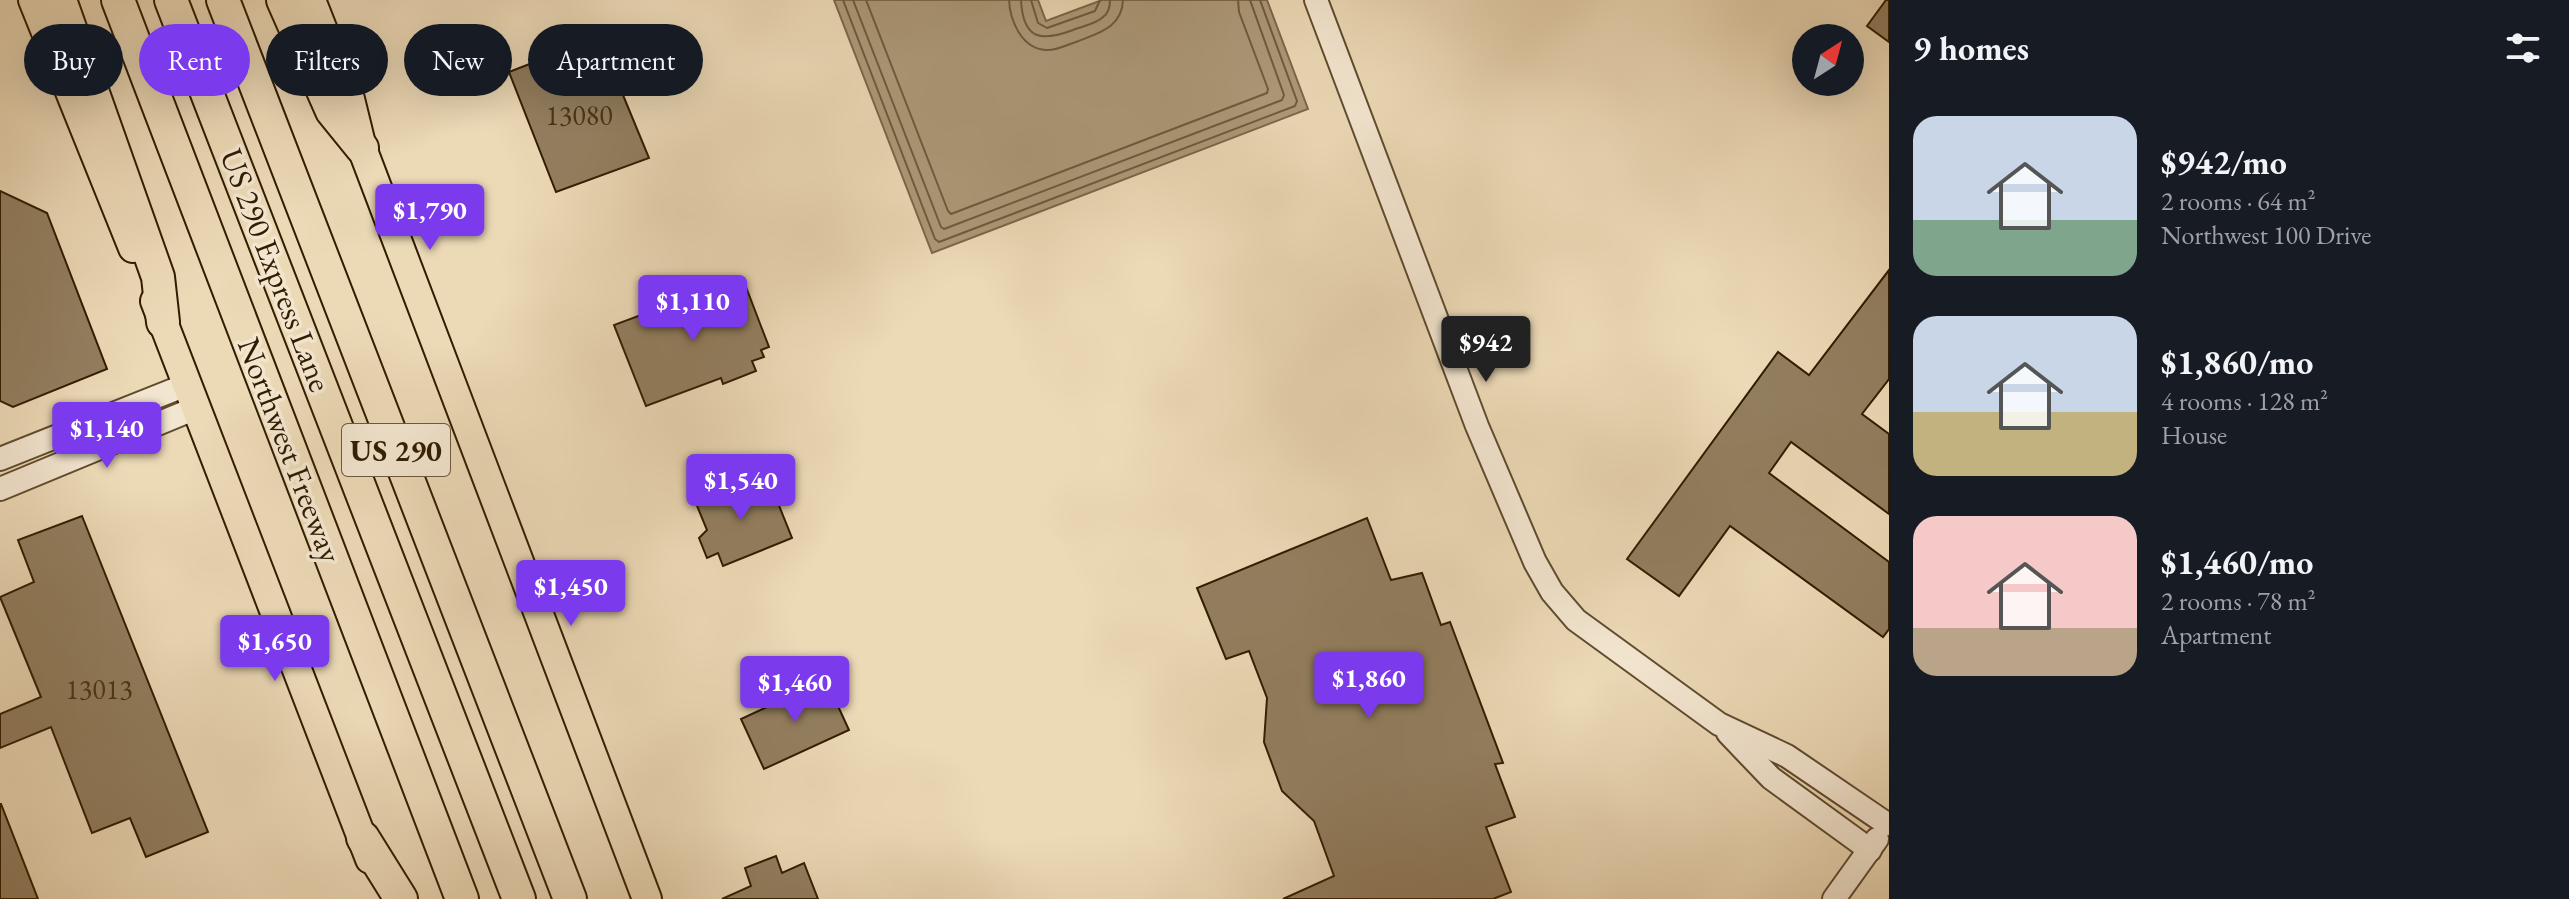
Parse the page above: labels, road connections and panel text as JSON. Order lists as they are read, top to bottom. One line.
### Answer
{"streets":{"highway":["US 290 Express Lane","Northwest Freeway","US 290"]},"house_numbers":["13080","13013"],"north":"top right","page":{"heading":"9 homes","chip":["Buy","Rent","Filters","New","Apartment"],"list":[{"name":"$942/mo","note":"2 rooms · 64 m² · Northwest 100 Drive"},{"name":"$1,860/mo","note":"4 rooms · 128 m² · House"},{"name":"$1,460/mo","note":"2 rooms · 78 m² · Apartment"}],"price":["$1,790","$1,110","$942","$1,140","$1,540","$1,450","$1,650","$1,860","$1,460"]}}
